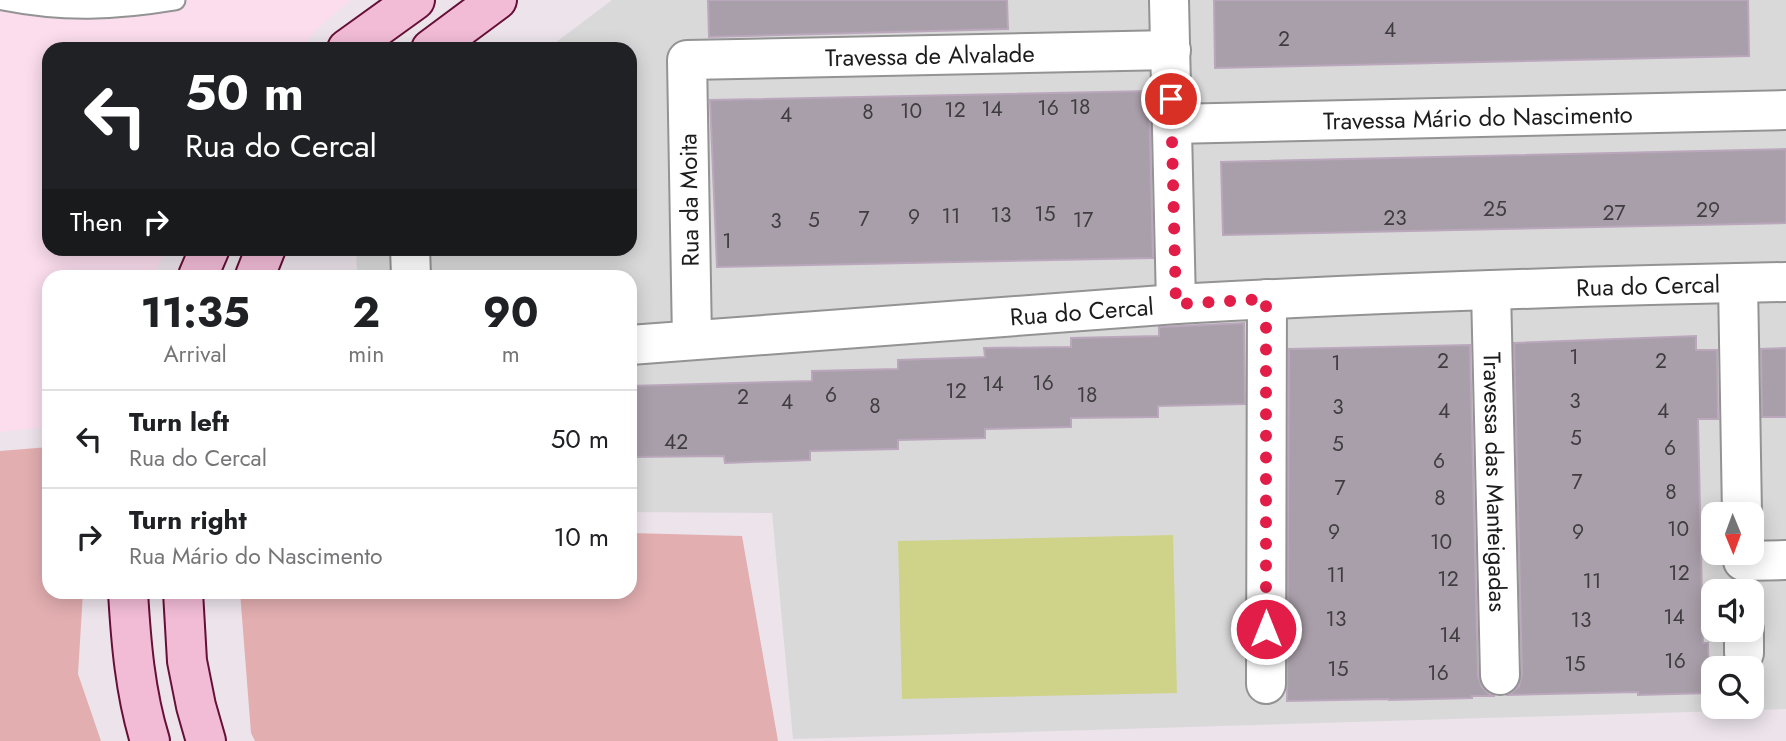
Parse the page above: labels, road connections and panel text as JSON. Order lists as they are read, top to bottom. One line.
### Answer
{"streets":{"street":["Travessa de Alvalade","Travessa Mário do Nascimento","Rua da Moita","Rua do Cercal","Travessa das Manteigadas"]},"crossings":[["Travessa de Alvalade","Rua da Moita"],["Rua da Moita","Rua do Cercal"],["Rua do Cercal","Travessa das Manteigadas"]],"house_numbers":["4","2","18","16","14","12","10","8","4","25","29","27","15","13","11","9","23","7","5","17","3","1","1","2","2","1","16","14","12","6","18","2","3","4","8","3","4","4","5","42","5","6","6","7","7","8","8","10","9","9","10","12","11","12","11","14","13","13","14","16","15","15","16"],"north":"bottom","page":{"turn":["50 m","Rua do Cercal"],"then":"Then","eta":["11:35","Arrival","2","min","90","m"],"list":[{"name":"Turn left","note":"Rua do Cercal","value":"50 m"},{"name":"Turn right","note":"Rua Mário do Nascimento","value":"10 m"}]}}
